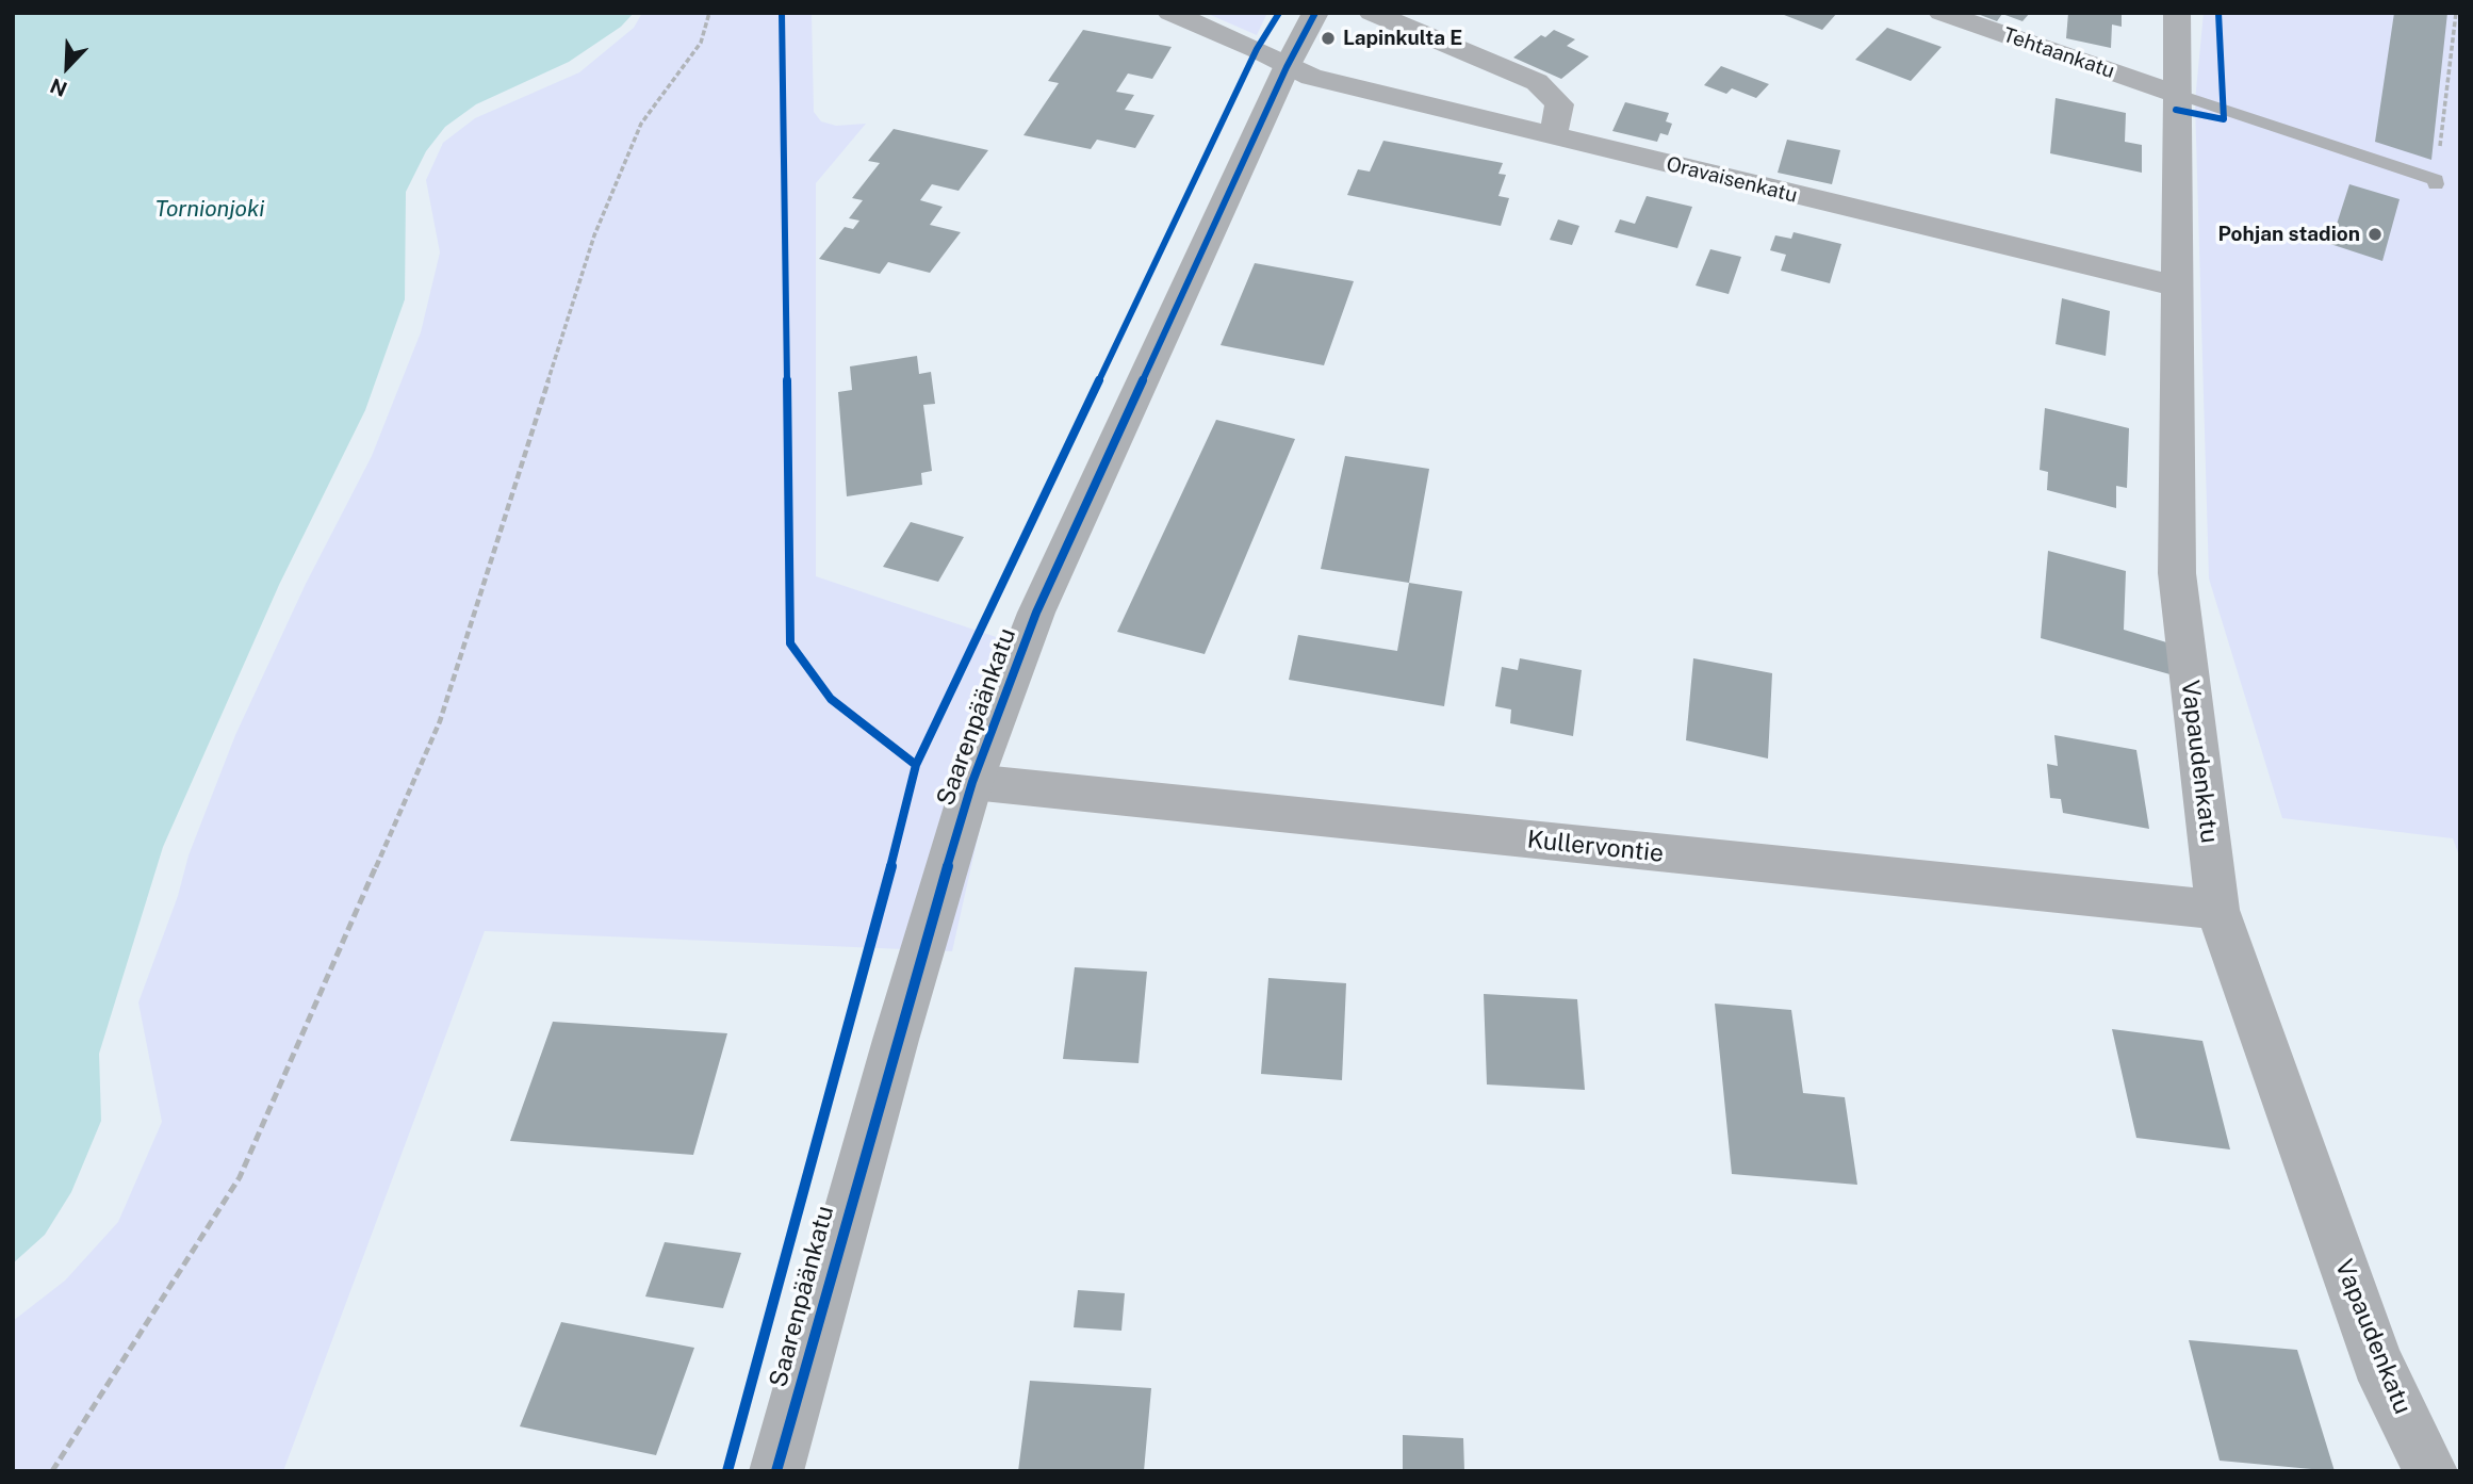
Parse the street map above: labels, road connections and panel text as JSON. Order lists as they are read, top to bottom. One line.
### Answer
{"streets":{"street":["Tehtaankatu","Oravaisenkatu","Saarenpäänkatu","Vapaudenkatu","Kullervontie"]},"crossings":[["Tehtaankatu","Vapaudenkatu"],["Oravaisenkatu","Saarenpäänkatu"],["Oravaisenkatu","Vapaudenkatu"],["Saarenpäänkatu","Kullervontie"],["Vapaudenkatu","Kullervontie"]],"water":["Tornionjoki"],"places":["Lapinkulta E","Pohjan stadion"],"north":"bottom left"}
